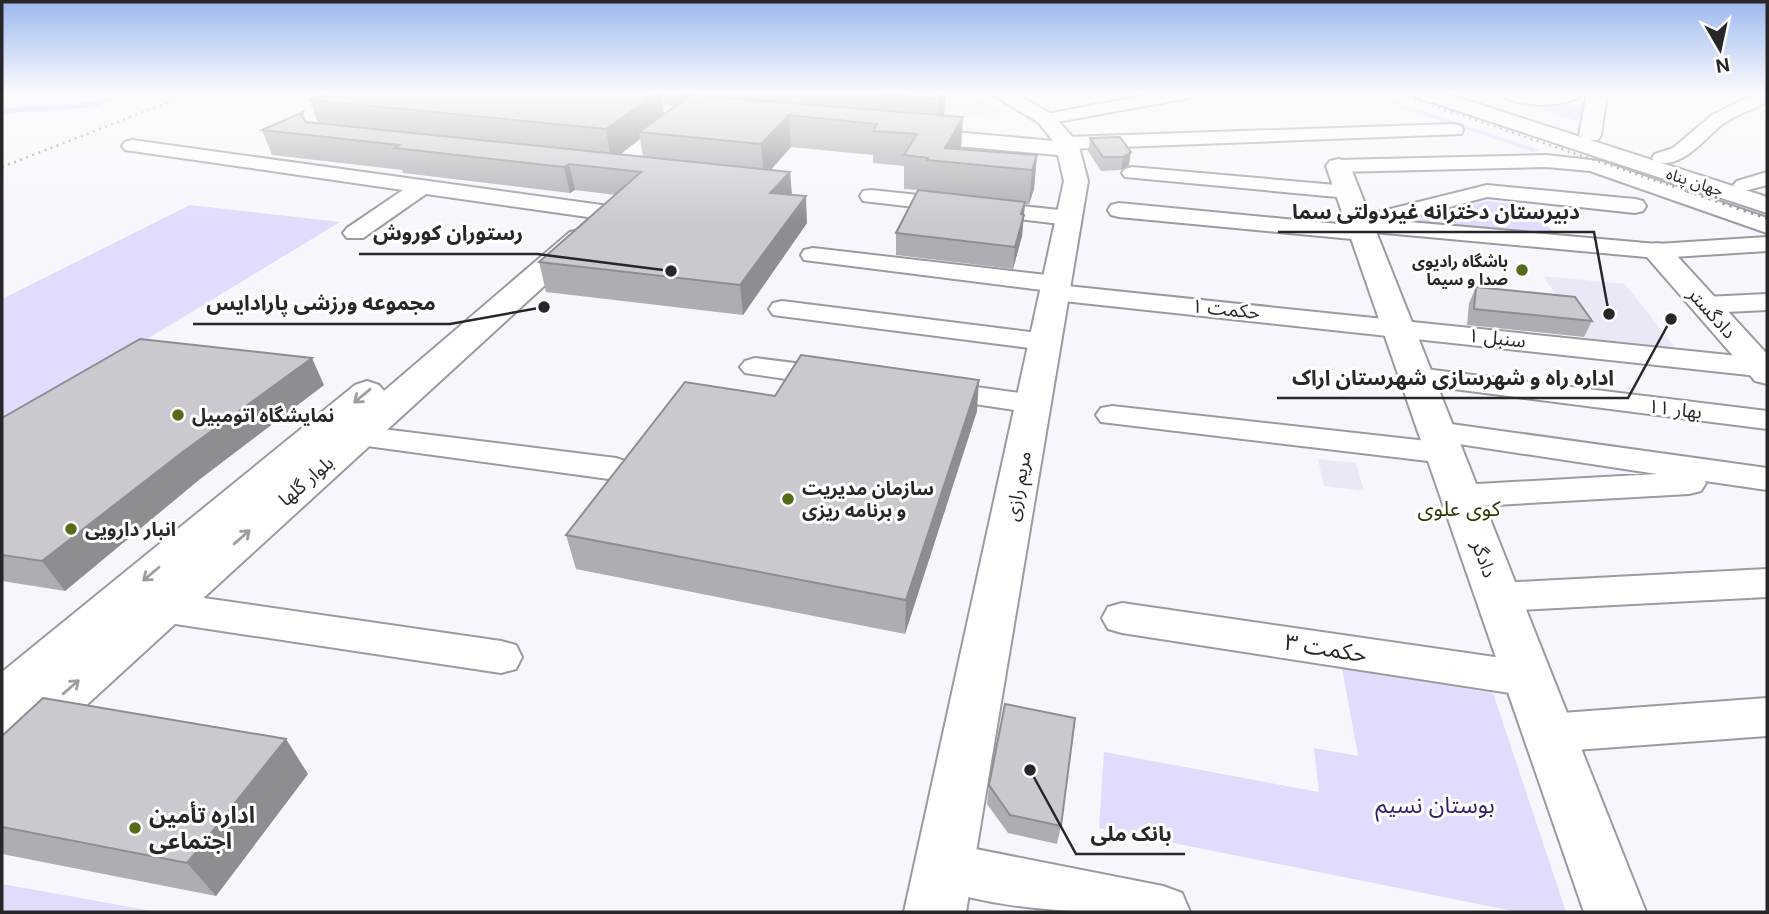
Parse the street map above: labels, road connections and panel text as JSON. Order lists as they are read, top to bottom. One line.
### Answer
{"streets":{"street":["جهان پناه","حکمت ۱","دادگستر","سنبل ۱","بهار ۱۱","بلوار گلها","مریم رازی","دادگر","حکمت ۳"]},"crossings":[["حکمت ۱","سنبل ۱"],["حکمت ۱","مریم رازی"],["حکمت ۱","دادگر"],["دادگستر","سنبل ۱"],["سنبل ۱","دادگر"],["بهار ۱۱","دادگر"],["دادگر","حکمت ۳"]],"districts":["کوی علوی"],"parks":["بوستان نسیم"],"places":["باشگاه رادیوی صدا و سیما","رستوران کوروش","مجموعه ورزشی پارادایس","دبیرستان دخترانه غیردولتی سما","اداره راه و شهرسازی شهرستان اراک","نمایشگاه اتومبیل","سازمان مدیریت و برنامه ریزی","انبار دارویی","بانک ملی","اداره تأمین اجتماعی"],"north":"bottom"}
